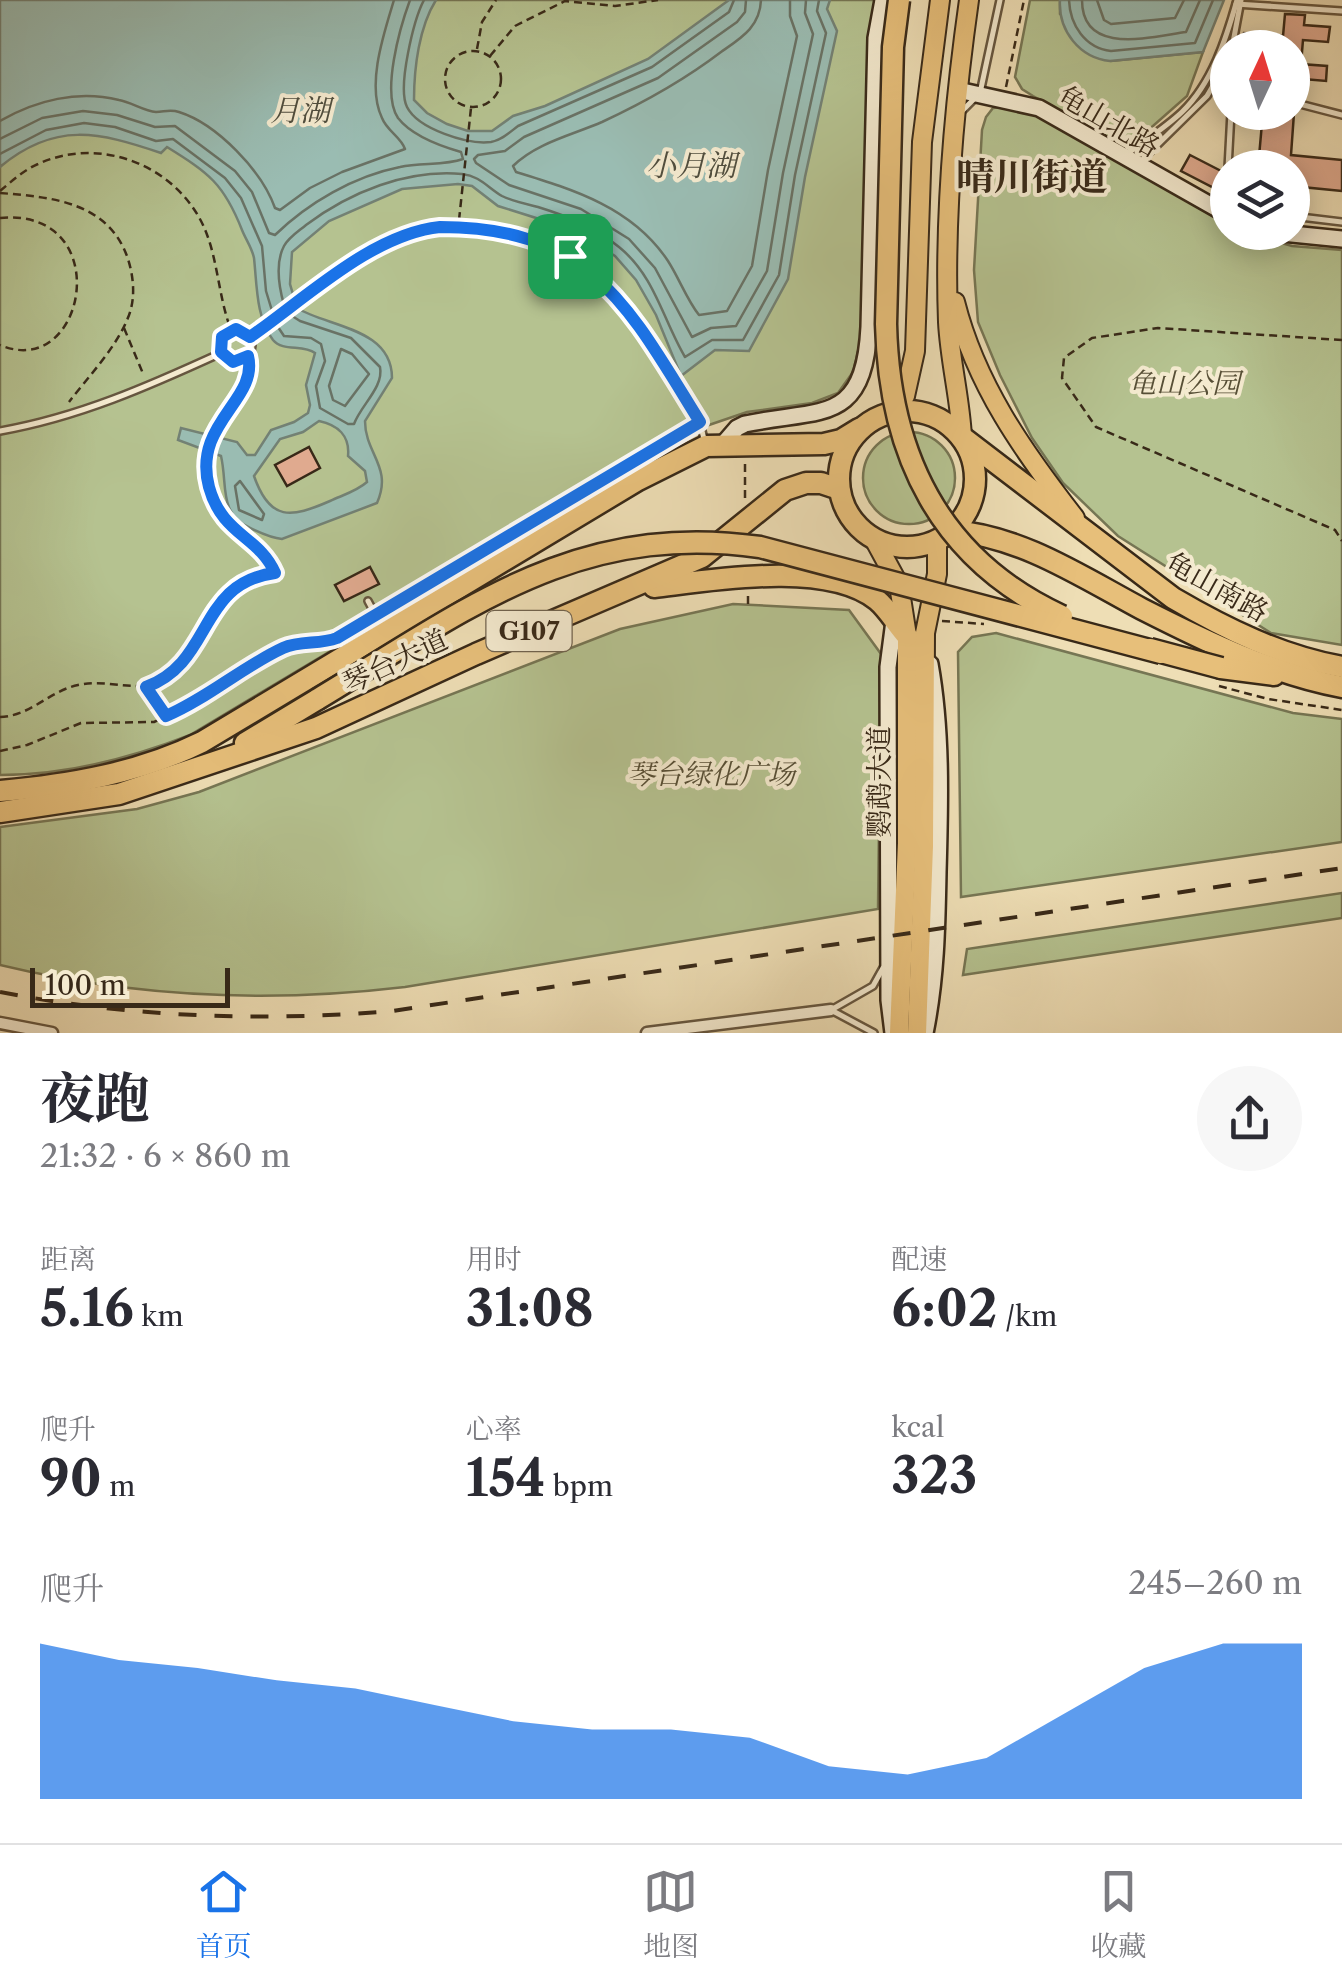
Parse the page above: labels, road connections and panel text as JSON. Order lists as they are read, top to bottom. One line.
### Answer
{"streets":{"highway":["龟山南路","G107","琴台大道"],"main road":["龟山北路","鹦鹉大道"]},"crossings":[["龟山南路","G107"],["龟山南路","琴台大道"],["龟山南路","鹦鹉大道"],["G107","琴台大道"],["G107","鹦鹉大道"],["琴台大道","鹦鹉大道"]],"districts":["晴川街道"],"water":["月湖","小月湖"],"parks":["龟山公园","琴台绿化广场"],"scale_bar":"100 m","north":"top","page":{"scale":"100 m","heading":["夜跑","21:32 · 6 × 860 m"],"stats":[["距离","5.16 km"],["用时","31:08"],["配速","6:02 /km"],["爬升","90 m"],["心率","154 bpm"],["kcal","323"]],"chart":["爬升","245–260 m"],"tabs":["首页","地图","收藏"]}}
